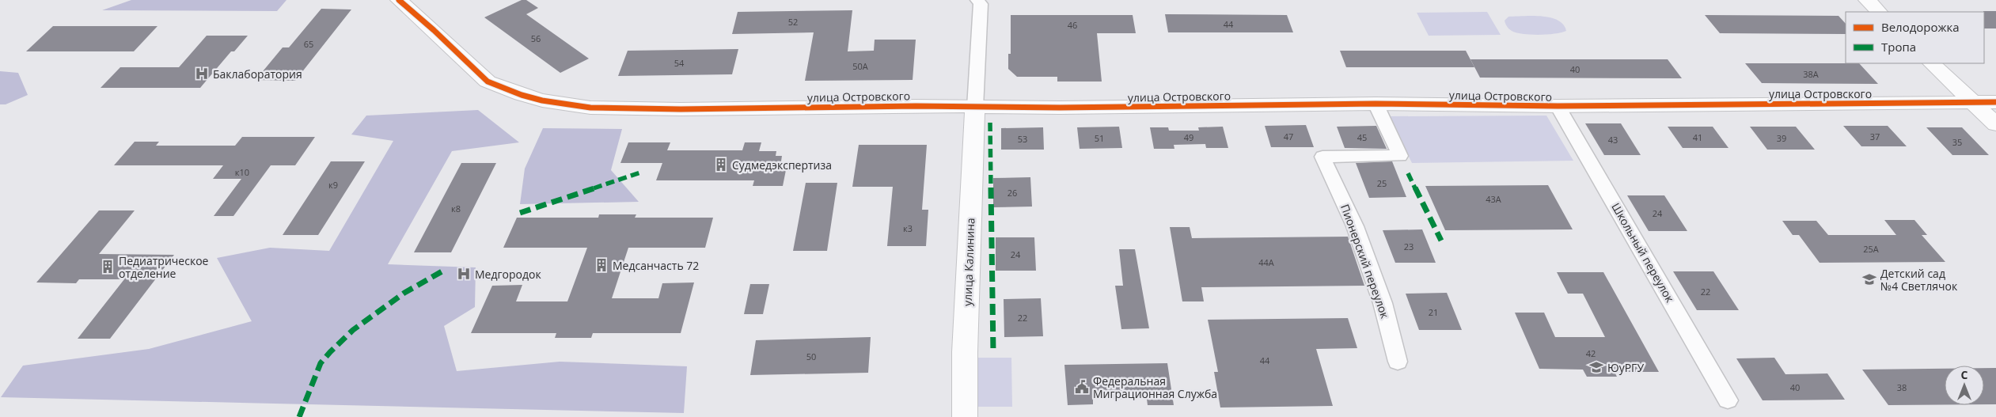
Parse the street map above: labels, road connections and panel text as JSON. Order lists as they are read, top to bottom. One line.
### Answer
{"streets":{"street":["улица Островского","Школьный переулок","Пионерский переулок","улица Калинина"]},"crossings":[["улица Островского","Школьный переулок"],["улица Островского","Пионерский переулок"],["улица Островского","улица Калинина"]],"places":{"hospital":["Баклаборатория","Медгородок"],"building":["Судмедэкспертиза","Медсанчасть 72","Педиатрическое отделение"],"school or university":["Детский сад №4 Светлячок","ЮуРГУ"],"public building":["Федеральная Миграционная Служба"]},"house_numbers":["52","44","46","56","65","54","50А","40","38А","47","37","49","45","41","51","39","53","43","35","к10","25","к9","26","43А","к8","24","к3","23","25А","24","44А","22","21","22","42","50","44","40","38"],"legend":["Велодорожка","Тропа"],"north":"top"}
